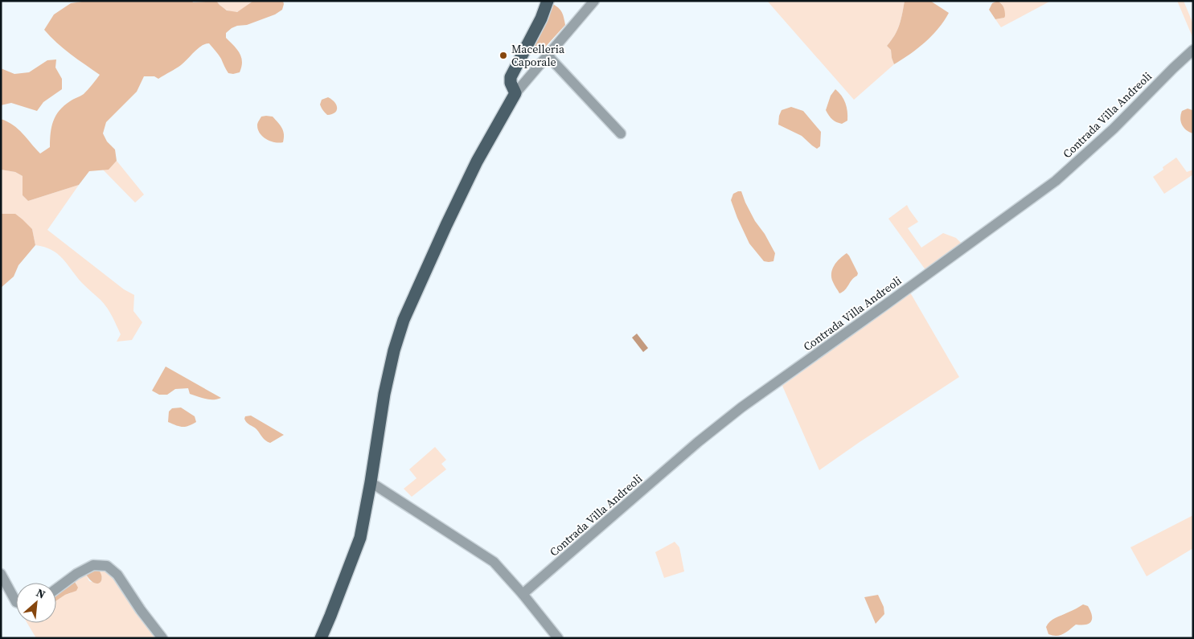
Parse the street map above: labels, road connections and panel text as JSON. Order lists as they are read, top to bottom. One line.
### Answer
{"streets":{"street":["Contrada Villa Andreoli"]},"places":["Macelleria Caporale"],"north":"top right"}
